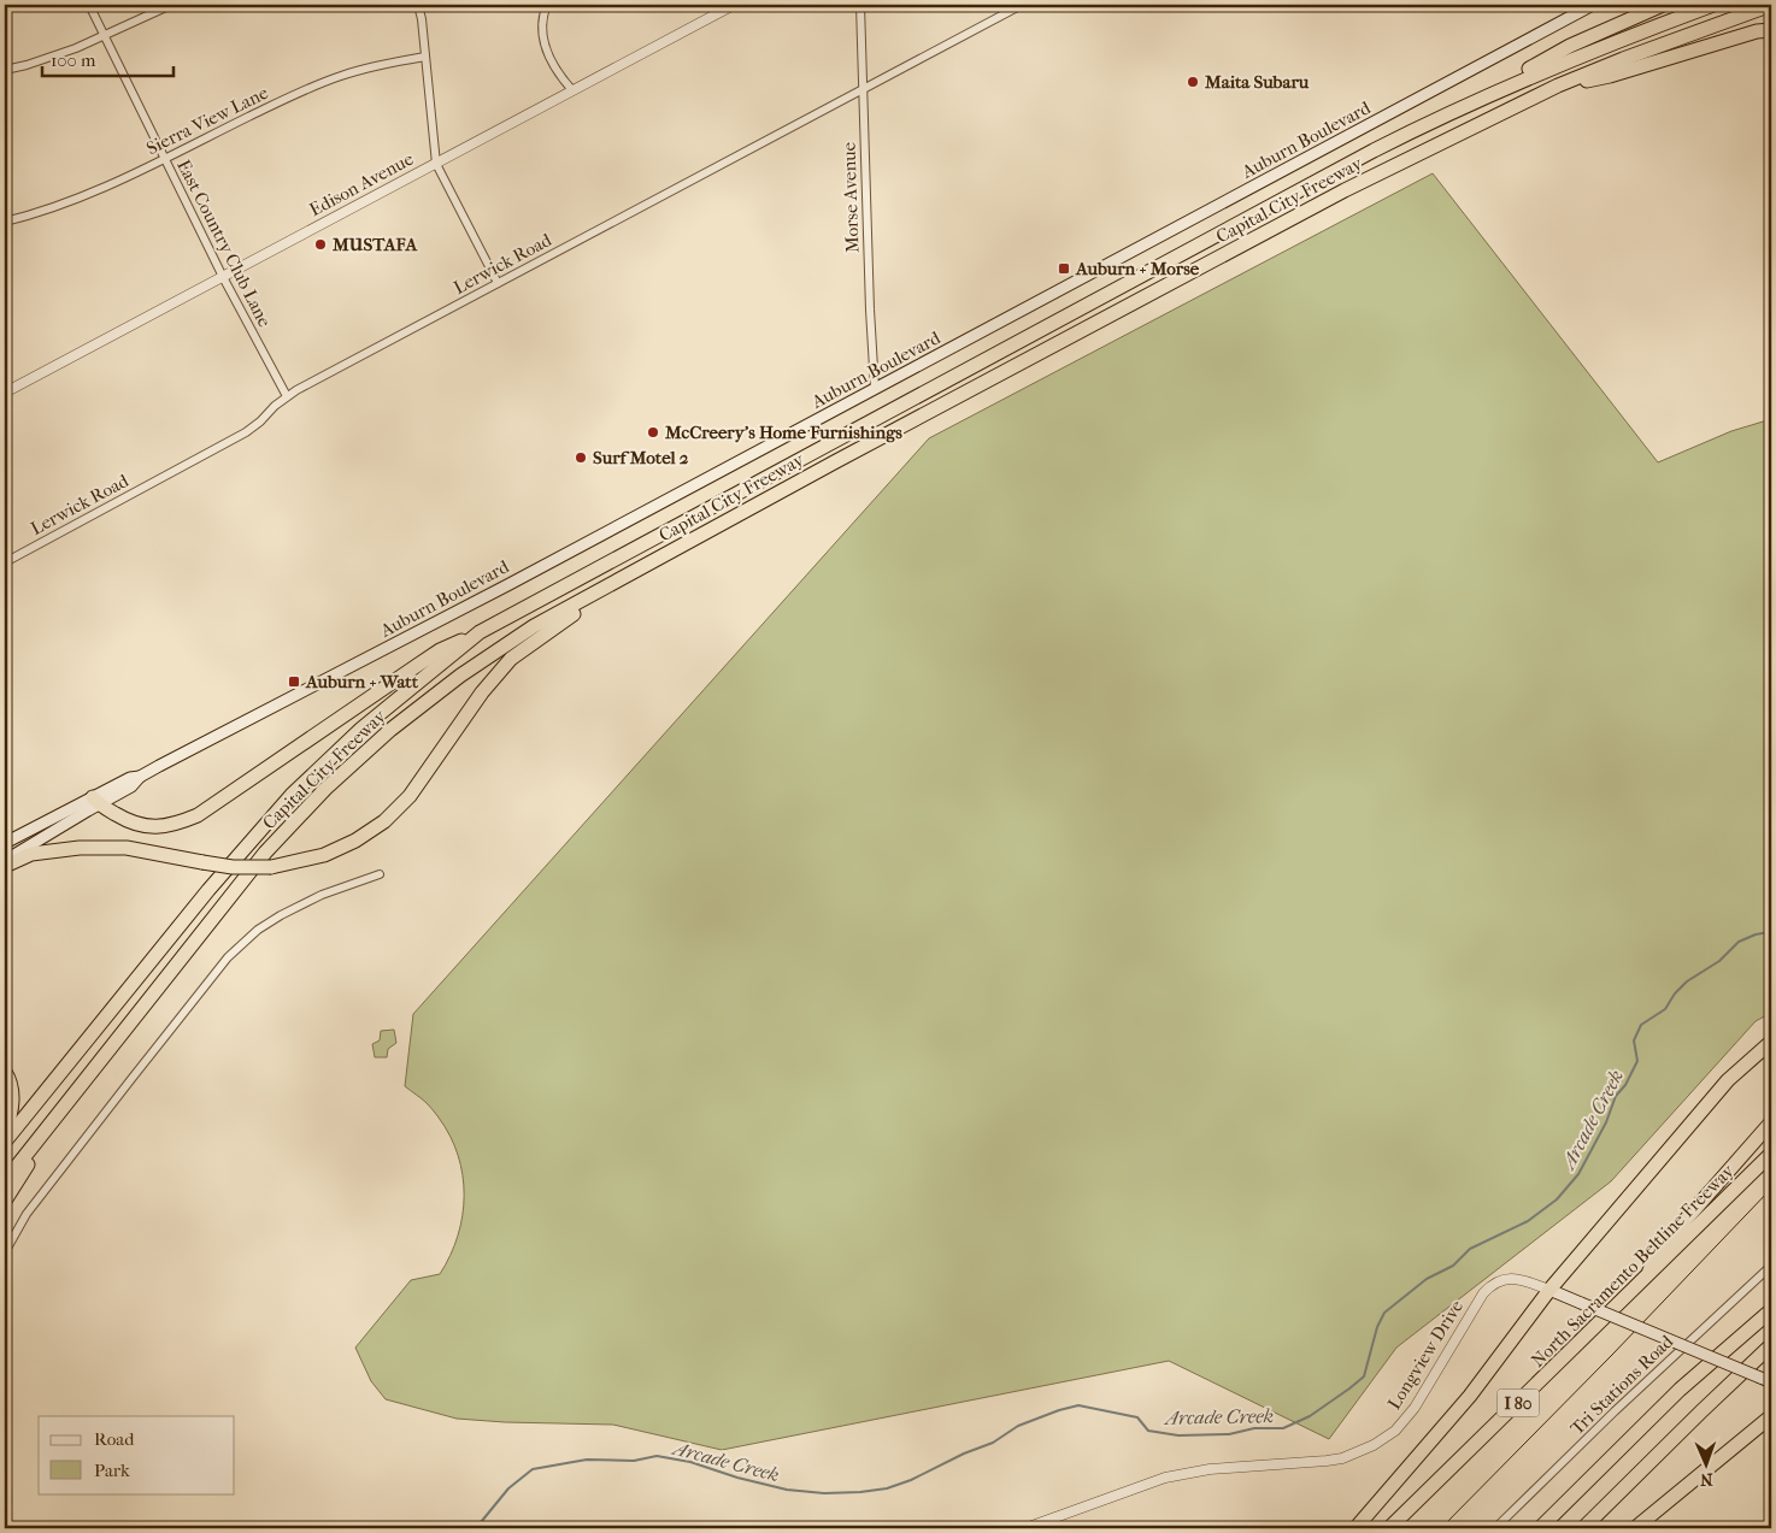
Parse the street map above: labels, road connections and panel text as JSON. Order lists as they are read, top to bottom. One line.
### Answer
{"streets":{"highway":["Capital City Freeway","North Sacramento Beltline Freeway","I 80"],"main road":["Auburn Boulevard","Longview Drive"],"street":["Sierra View Lane","Edison Avenue","Morse Avenue","East Country Club Lane","Lerwick Road","Tri Stations Road"]},"crossings":[["Sierra View Lane","East Country Club Lane"],["Auburn Boulevard","Morse Avenue"],["Edison Avenue","East Country Club Lane"],["Morse Avenue","Lerwick Road"],["East Country Club Lane","Lerwick Road"]],"water":["Arcade Creek"],"places":{"other":["Maita Subaru","MUSTAFA","McCreery's Home Furnishings","Surf Motel 2"],"transit":["Auburn + Morse","Auburn + Watt"]},"legend":["Road","Park"],"scale_bar":"100 m","north":"bottom"}
